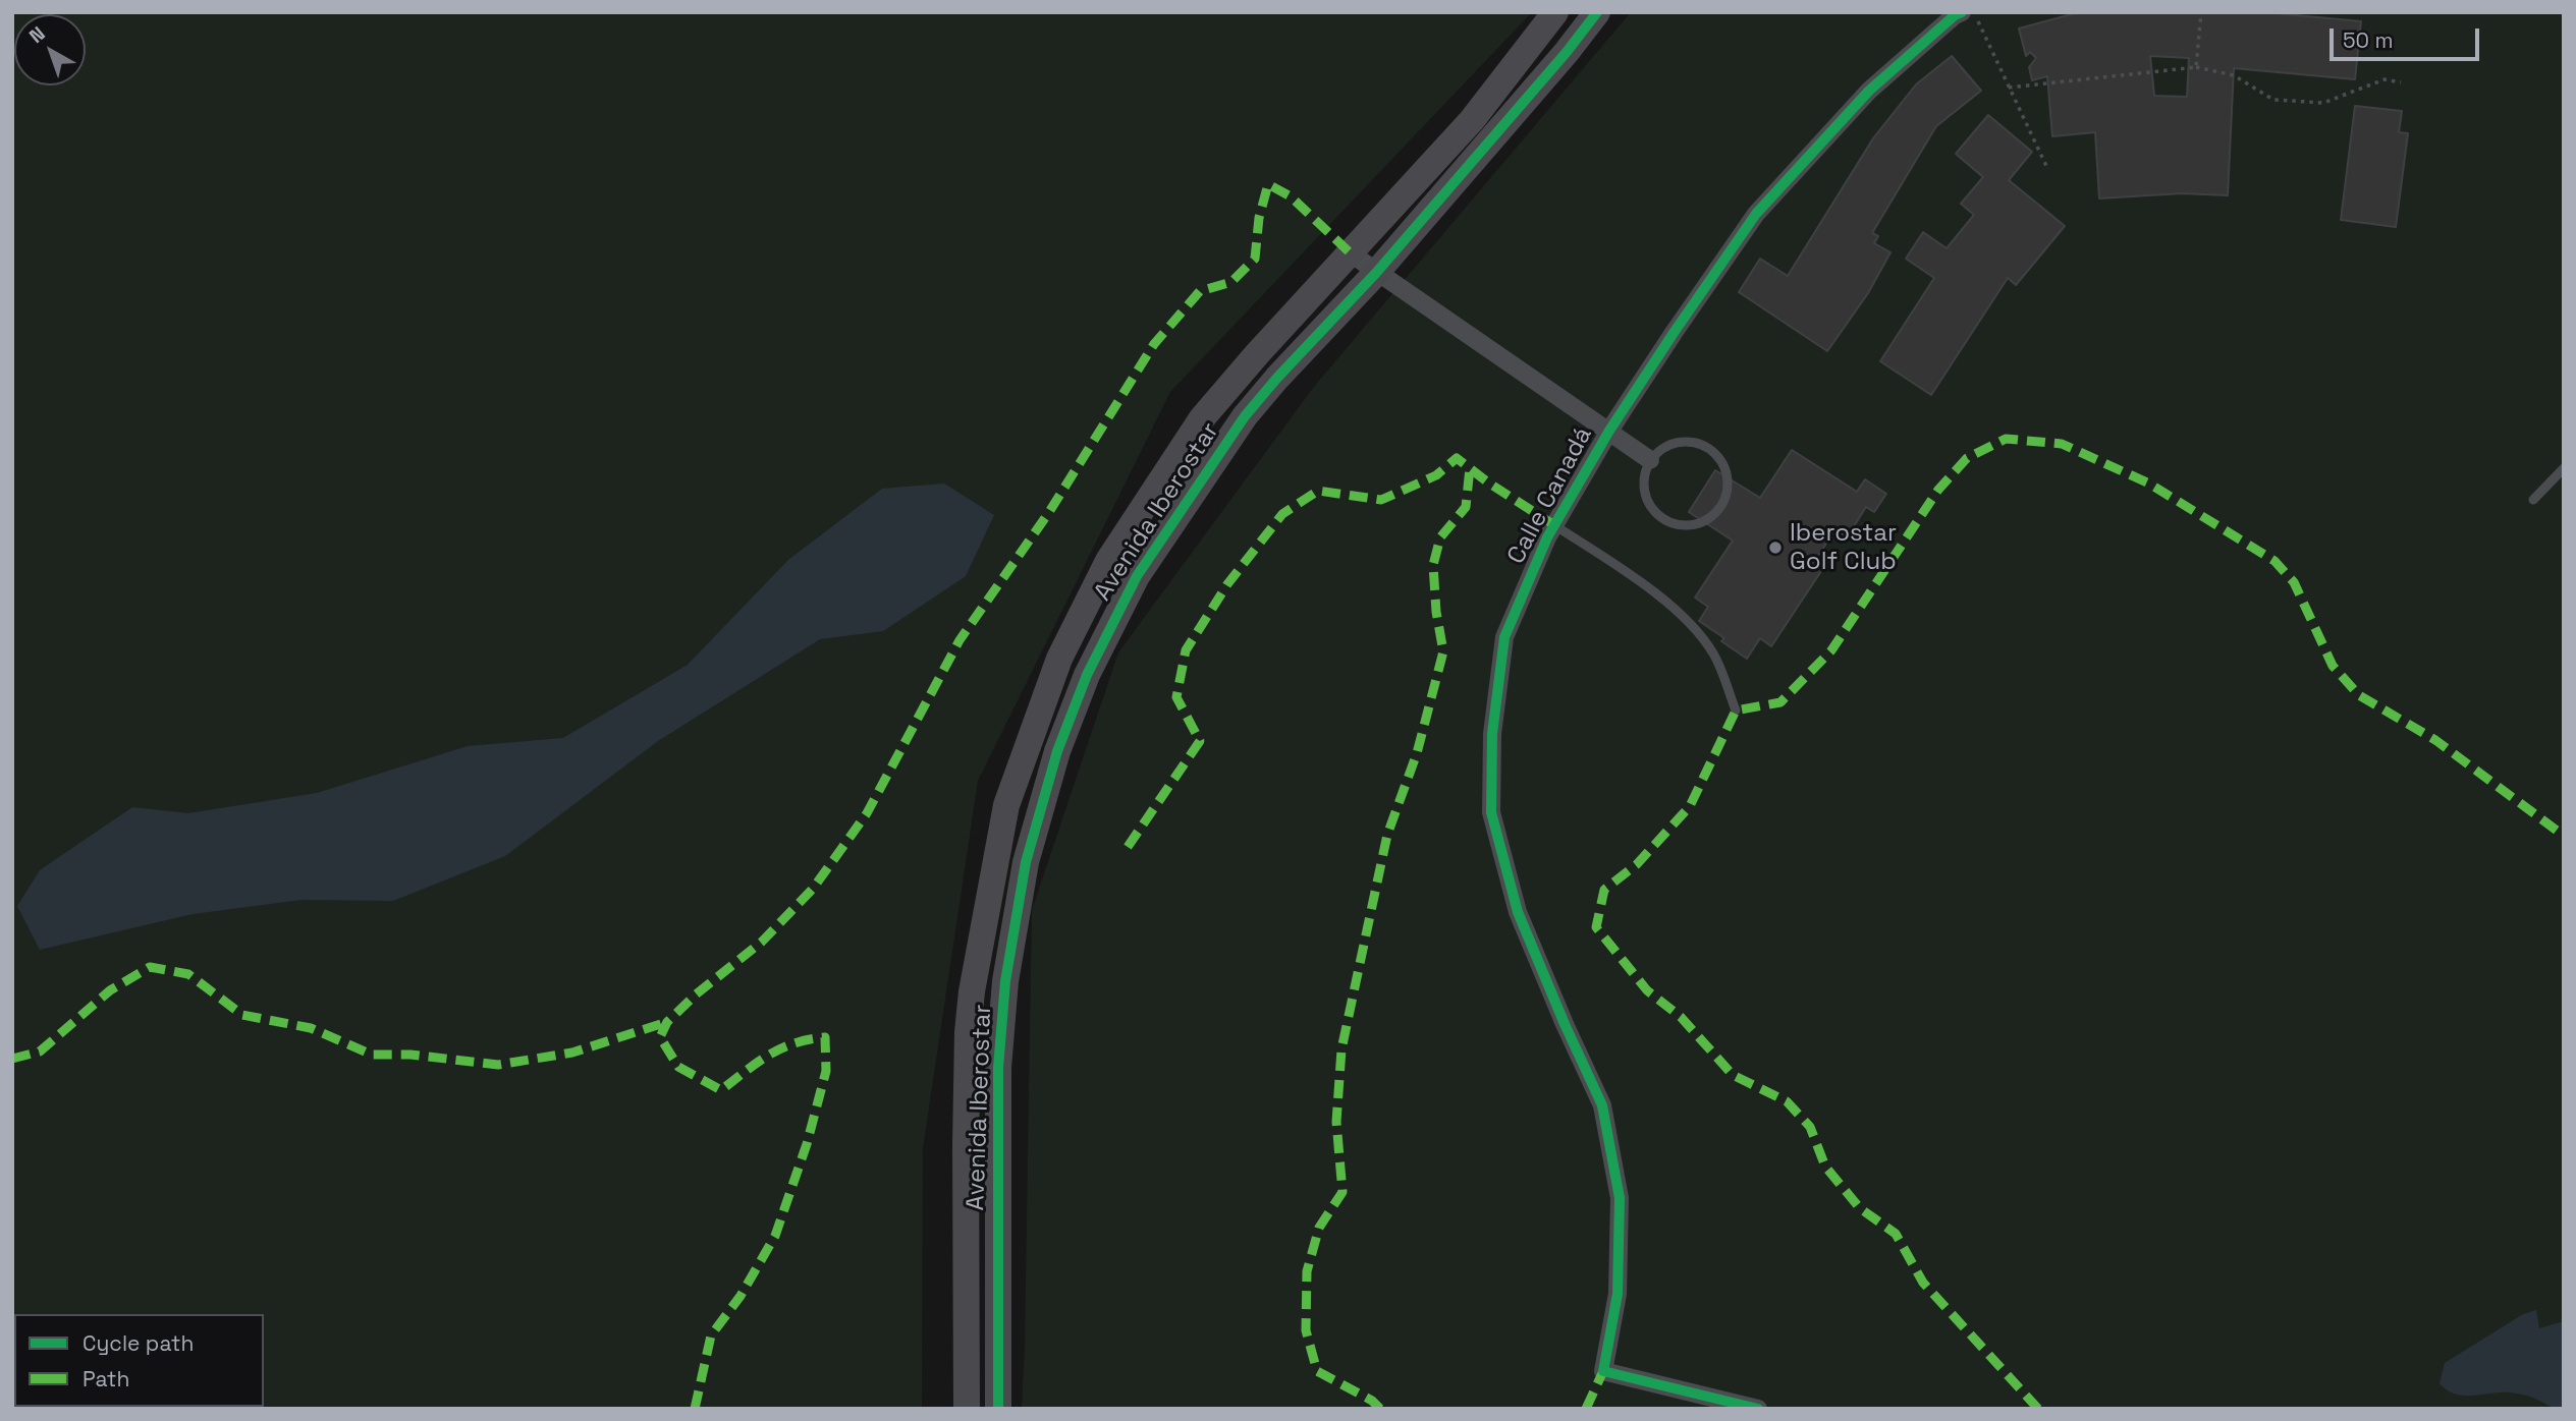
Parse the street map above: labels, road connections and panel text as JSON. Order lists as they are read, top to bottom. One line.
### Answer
{"streets":{"street":["Calle Canadá","Avenida Iberostar"]},"places":["Iberostar Golf Club"],"legend":["Cycle path","Path"],"scale_bar":"50 m","north":"top left"}
